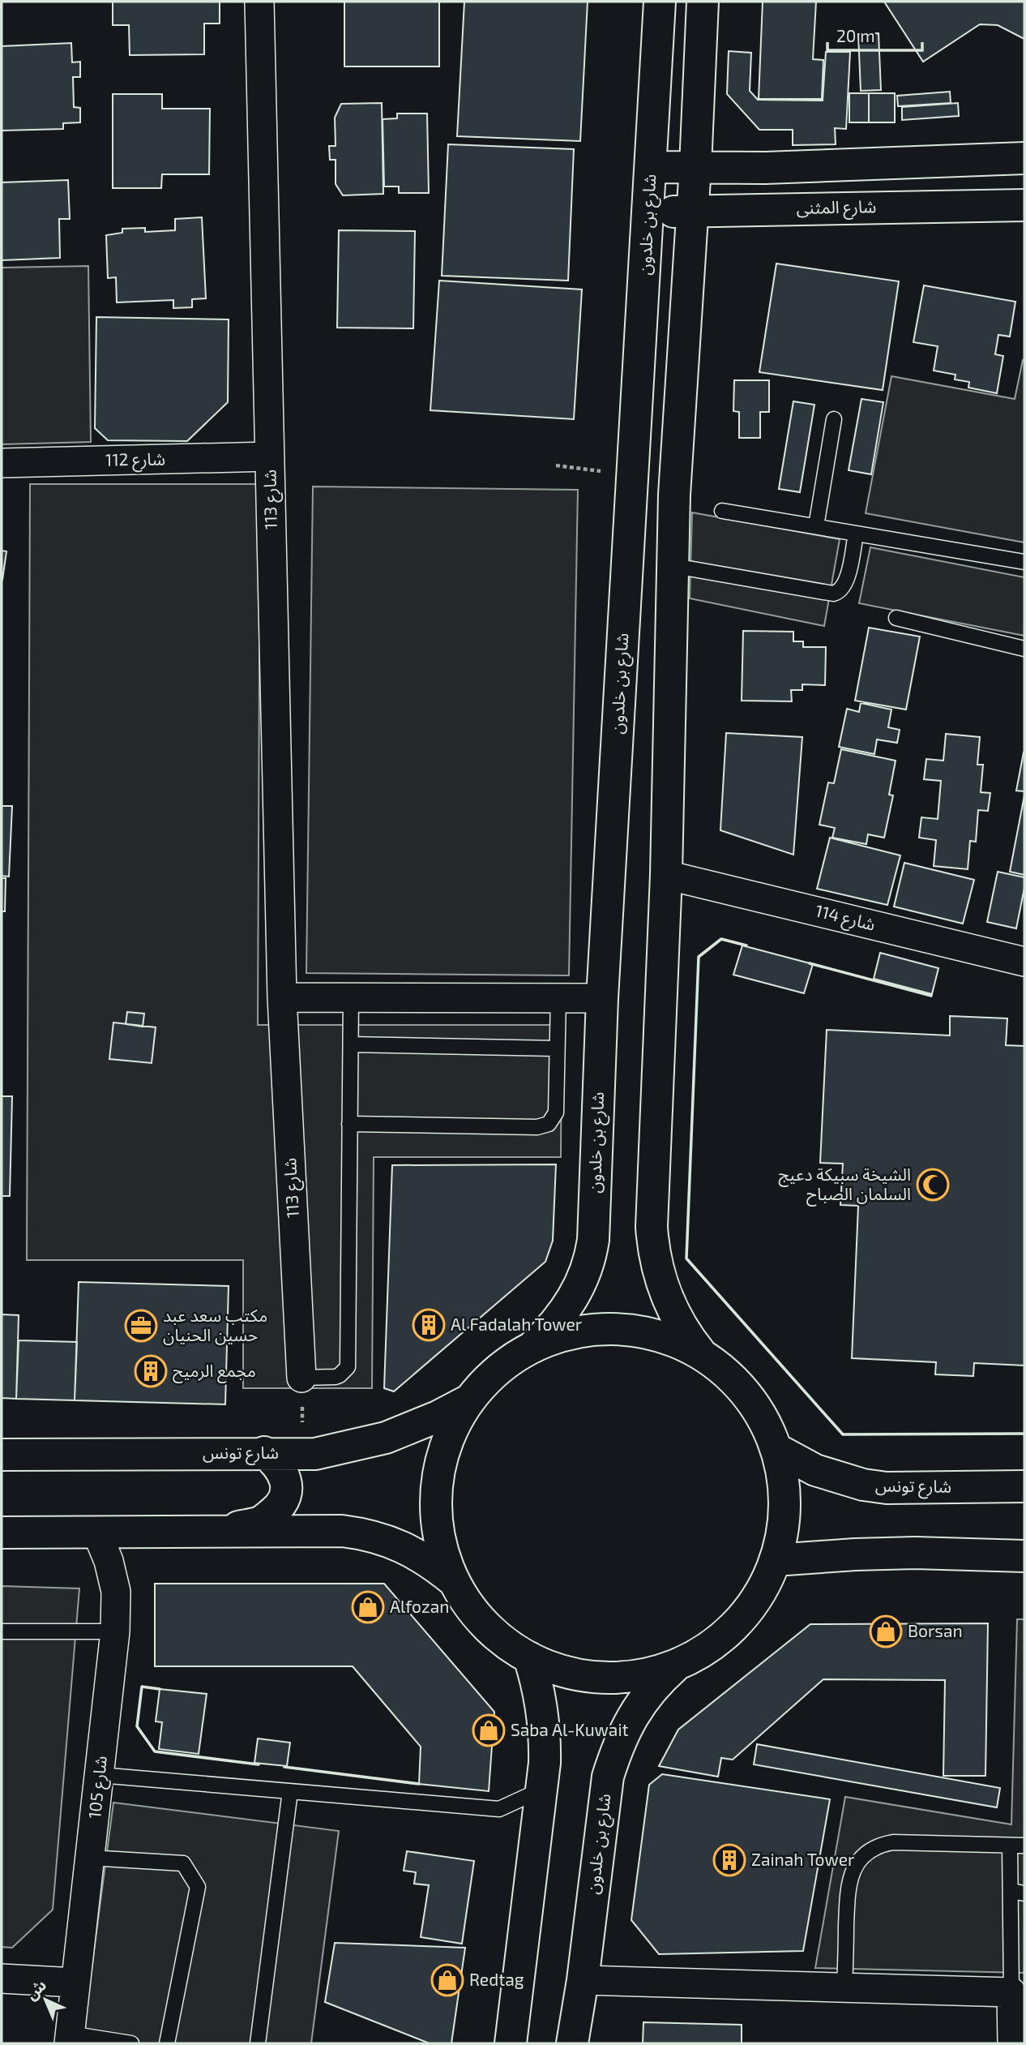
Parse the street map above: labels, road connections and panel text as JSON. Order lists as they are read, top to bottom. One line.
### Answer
{"streets":{"street":["شارع المثنى","شارع بن خلدون","شارع 112","شارع 113","شارع 114","شارع تونس","شارع 105"]},"crossings":[["شارع المثنى","شارع بن خلدون"],["شارع 112","شارع 113"]],"places":{"mosque":["الشيخة سبيكة دعيج السلمان الصباح"],"building":["Al Fadalah Tower","مجمع الرميح","Zainah Tower"],"office":["مكتب سعد عبد حسين الحنيان"],"shop":["Alfozan","Borsan","Saba Al-Kuwait","Redtag"]},"scale_bar":"20 m","north":"top left"}
